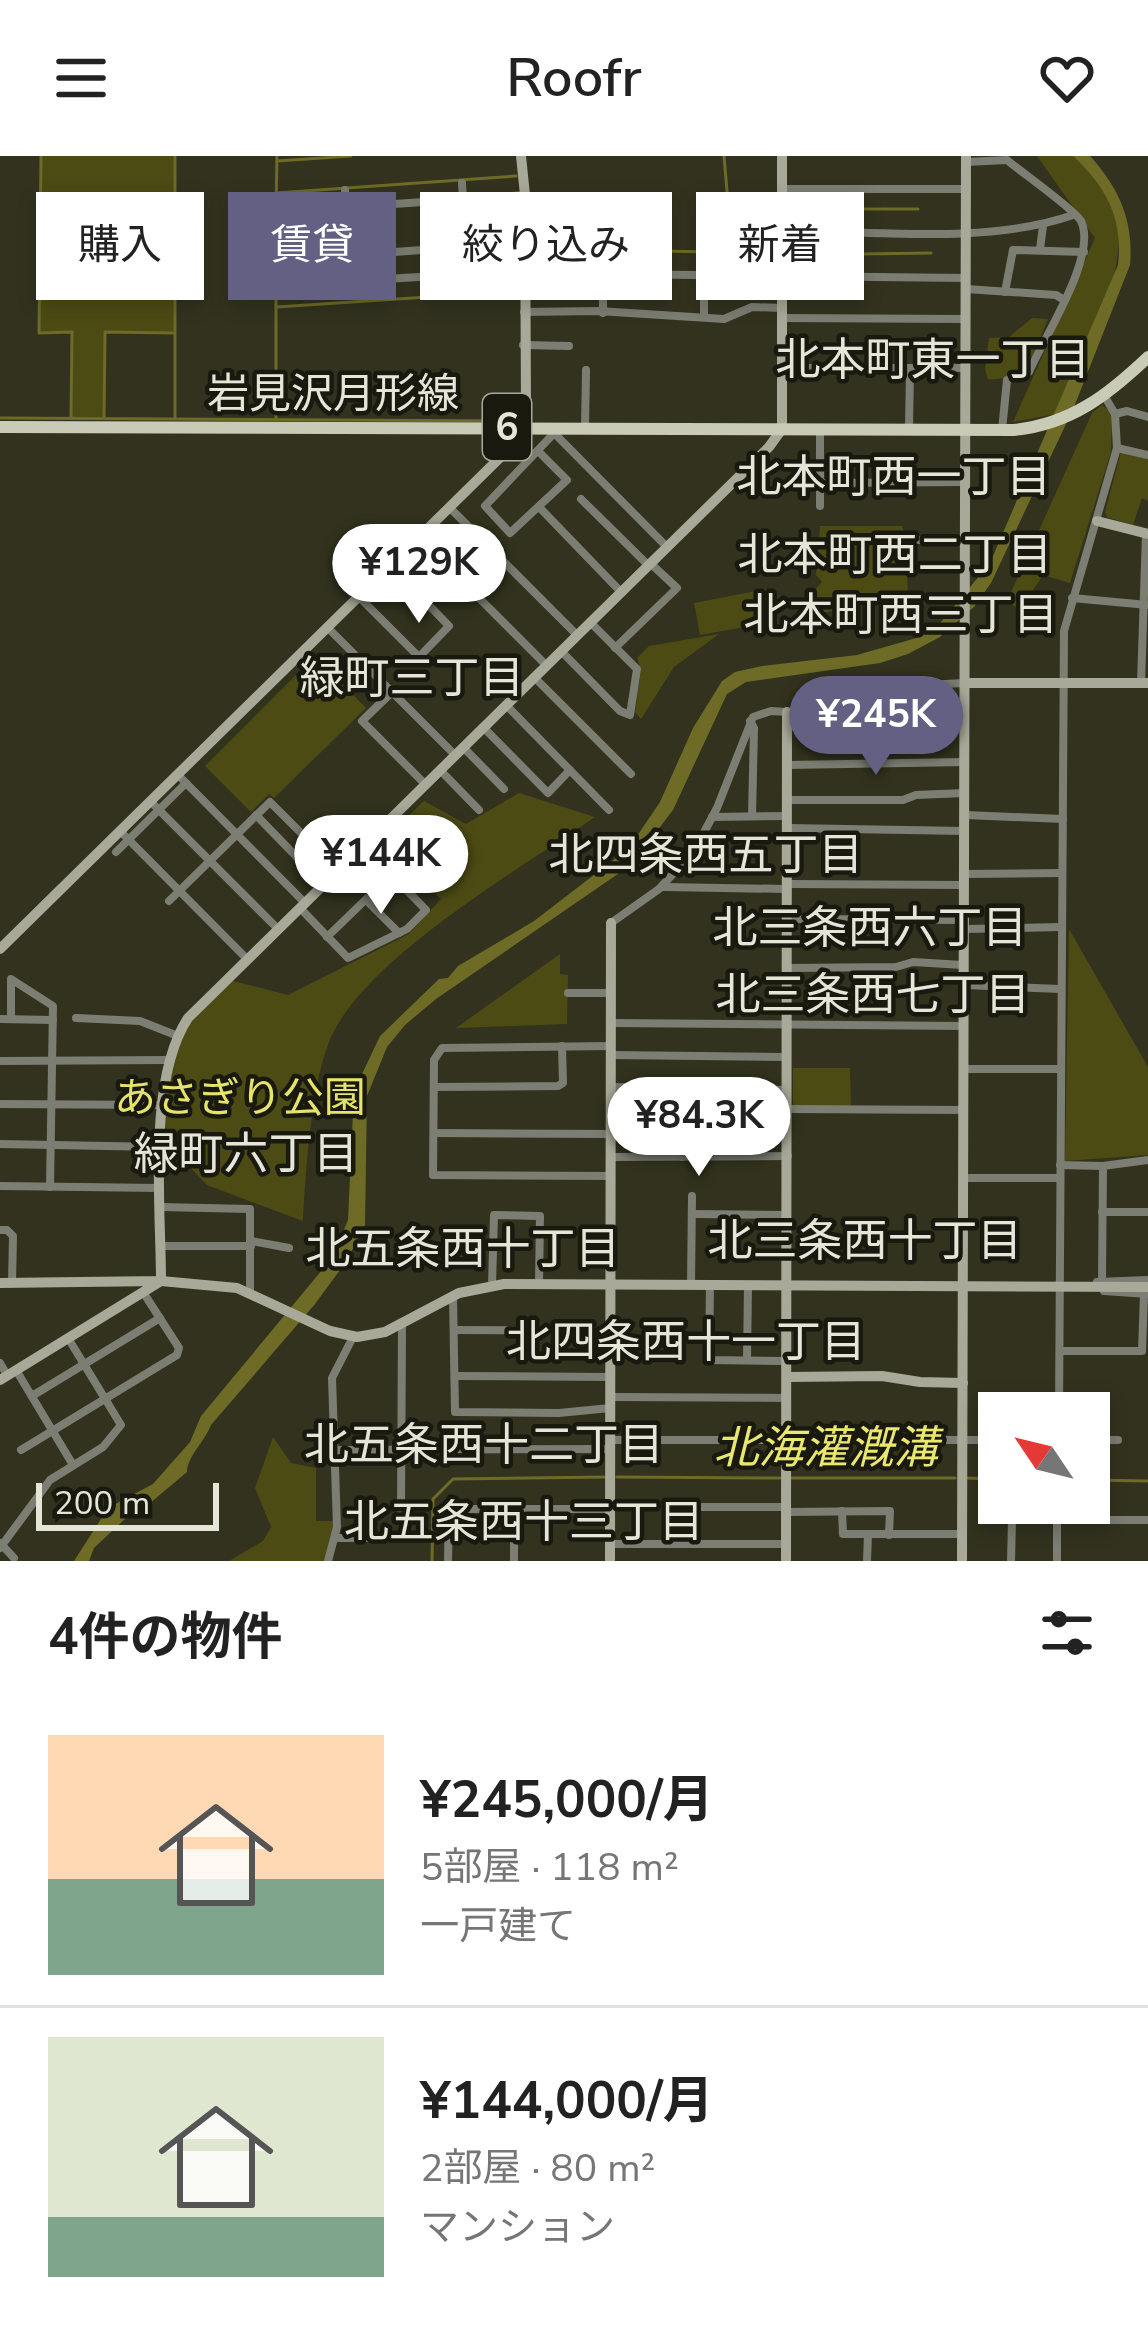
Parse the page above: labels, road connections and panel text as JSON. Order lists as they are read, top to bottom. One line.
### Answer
{"streets":{"main road":["岩見沢月形線","6"]},"districts":["北本町東一丁目","北本町西一丁目","北本町西二丁目","北本町西三丁目","緑町三丁目","北四条西五丁目","北三条西六丁目","北三条西七丁目","緑町六丁目","北三条西十丁目","北五条西十丁目","北四条西十一丁目","北五条西十二丁目","北五条西十三丁目"],"water":["北海灌漑溝"],"parks":["あさぎり公園"],"scale_bar":"200 m","north":"top left","page":{"header":"Roofr","chip":["購入","賃貸","絞り込み","新着"],"price":["¥129K","¥245K","¥144K","¥84.3K"],"scale":"200 m","heading":"4件の物件","list":[{"name":"¥245,000/月","note":"5部屋 · 118 m² · 一戸建て"},{"name":"¥144,000/月","note":"2部屋 · 80 m² · マンション"}]}}
